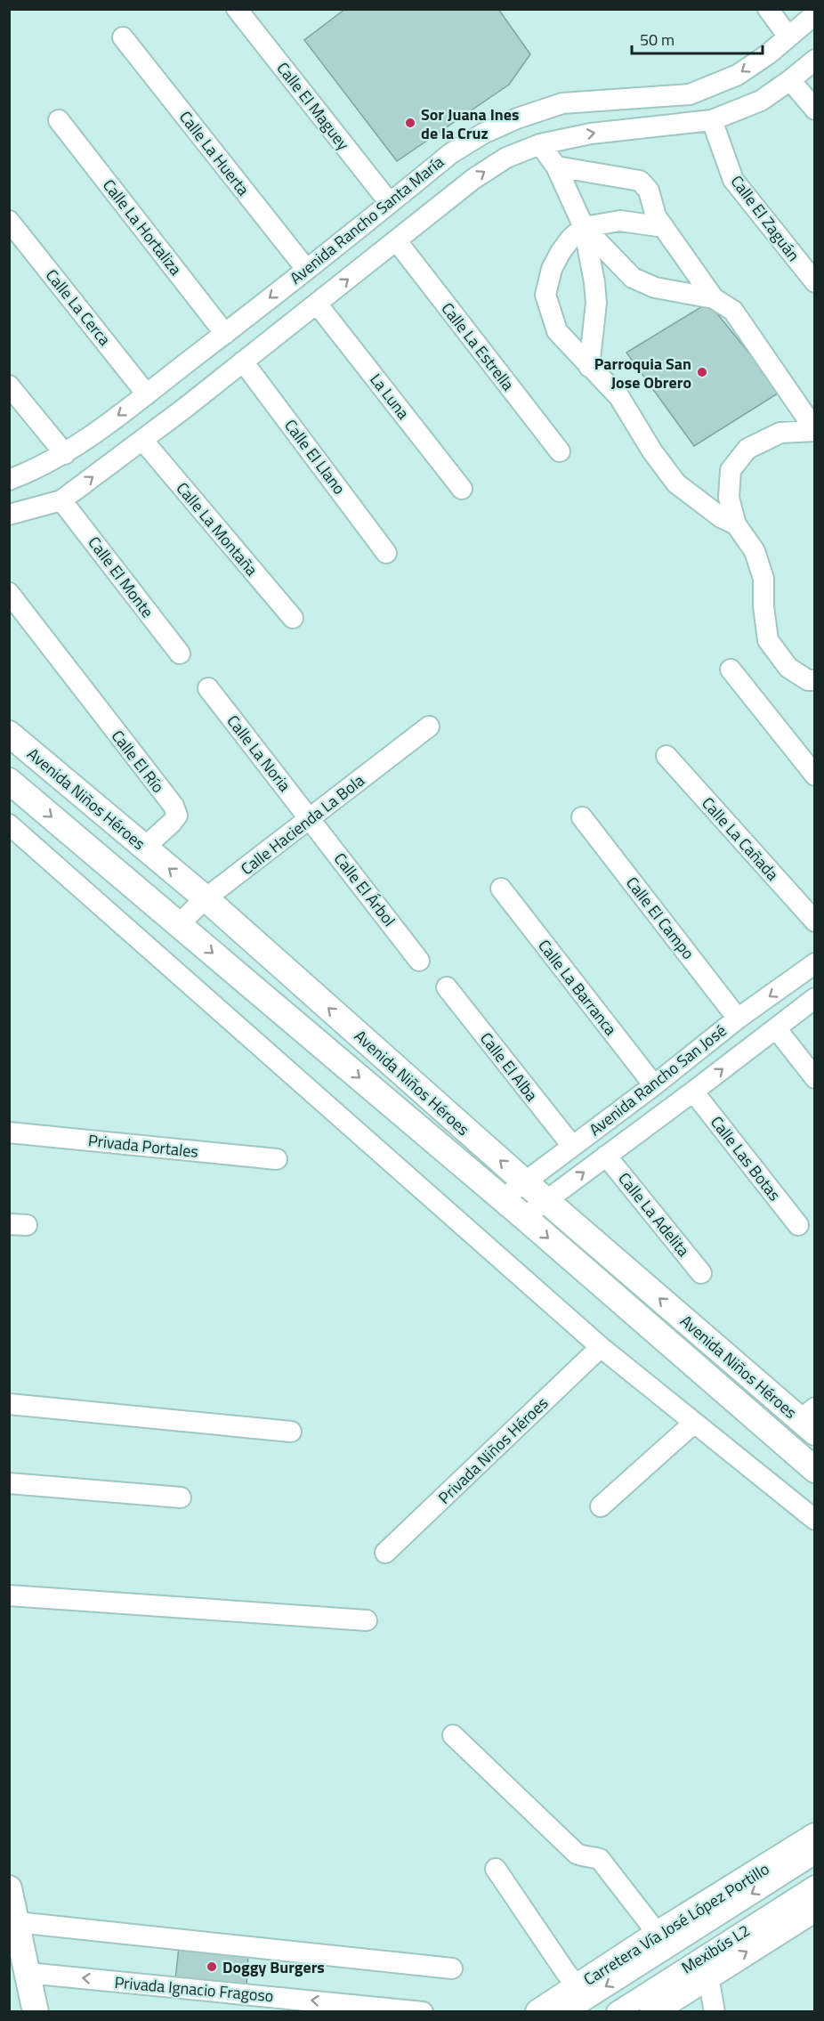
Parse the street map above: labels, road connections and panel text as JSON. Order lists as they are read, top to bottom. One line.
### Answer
{"streets":{"main road":["Avenida Niños Héroes","Carretera Vía José López Portillo"],"street":["Calle El Maguey","Calle La Huerta","Calle El Zaguán","Avenida Rancho Santa María","Calle La Hortaliza","Calle La Cerca","Calle La Estrella","La Luna","Calle El Llano","Calle La Montaña","Calle El Monte","Calle La Noria","Calle El Río","Calle Hacienda La Bola","Calle La Cañada","Calle El Árbol","Calle El Campo","Calle La Barranca","Calle El Alba","Avenida Rancho San José","Privada Portales","Calle Las Botas","Calle La Adelita","Privada Niños Héroes","Mexibús L2","Privada Ignacio Fragoso"]},"crossings":[["Calle El Maguey","Avenida Rancho Santa María"],["Calle La Huerta","Avenida Rancho Santa María"],["Avenida Rancho Santa María","Calle La Hortaliza"],["Avenida Rancho Santa María","Calle La Cerca"],["Calle La Noria","Calle Hacienda La Bola"],["Calle La Noria","Calle El Árbol"],["Calle El Río","Avenida Niños Héroes"],["Avenida Niños Héroes","Calle Hacienda La Bola"],["Avenida Niños Héroes","Avenida Rancho San José"],["Calle Hacienda La Bola","Calle El Árbol"],["Calle El Campo","Avenida Rancho San José"],["Calle La Barranca","Avenida Rancho San José"],["Calle El Alba","Avenida Rancho San José"],["Avenida Rancho San José","Calle Las Botas"],["Avenida Rancho San José","Calle La Adelita"]],"places":["Sor Juana Ines de la Cruz","Parroquia San Jose Obrero","Doggy Burgers"],"scale_bar":"50 m"}
